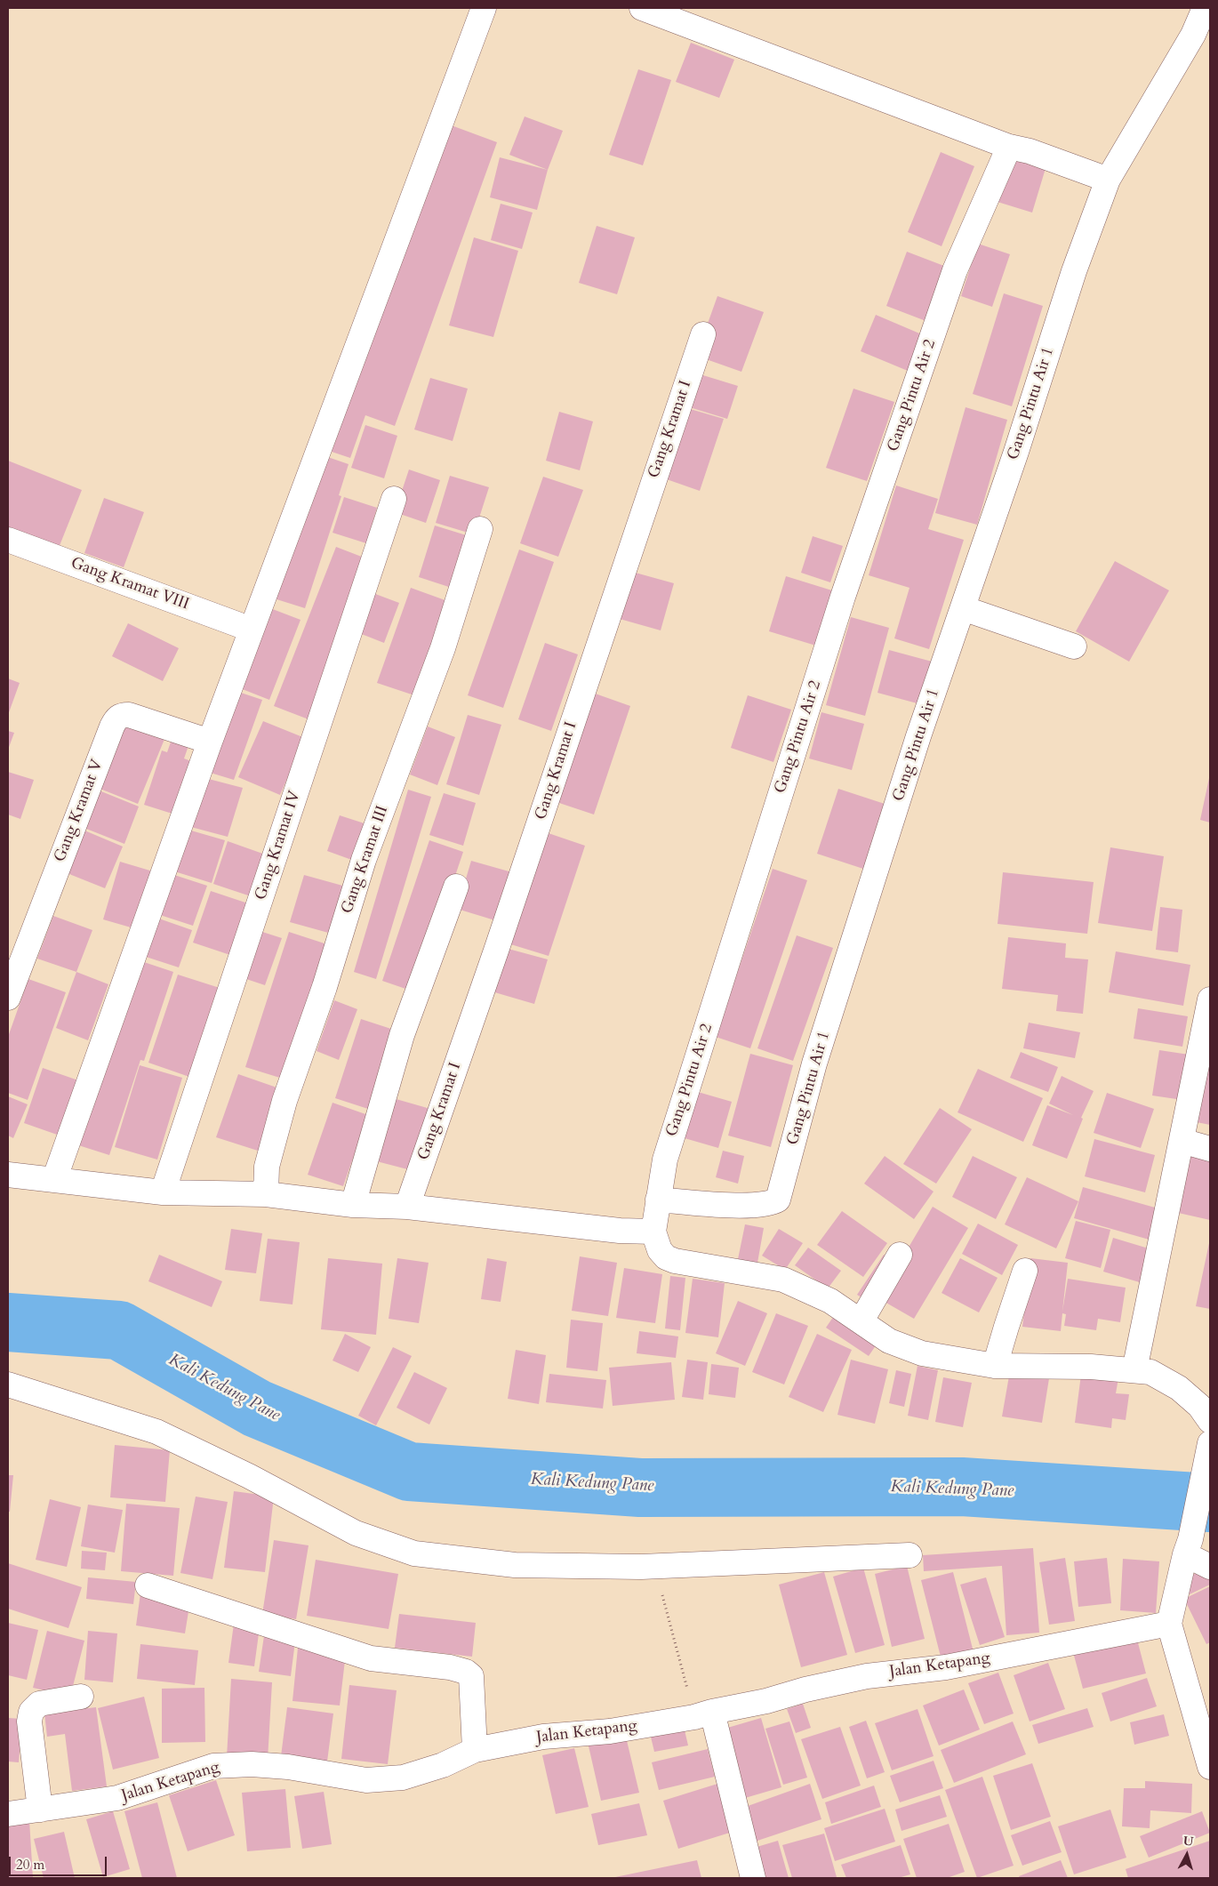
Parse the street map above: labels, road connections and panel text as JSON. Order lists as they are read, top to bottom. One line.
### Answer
{"streets":{"street":["Gang Pintu Air 2","Gang Pintu Air 1","Gang Kramat I","Gang Kramat VIII","Gang Kramat V","Gang Kramat IV","Gang Kramat III","Jalan Ketapang"]},"crossings":[["Gang Pintu Air 2","Gang Pintu Air 1"]],"water":["Kali Kedung Pane"],"scale_bar":"20 m","north":"top"}
